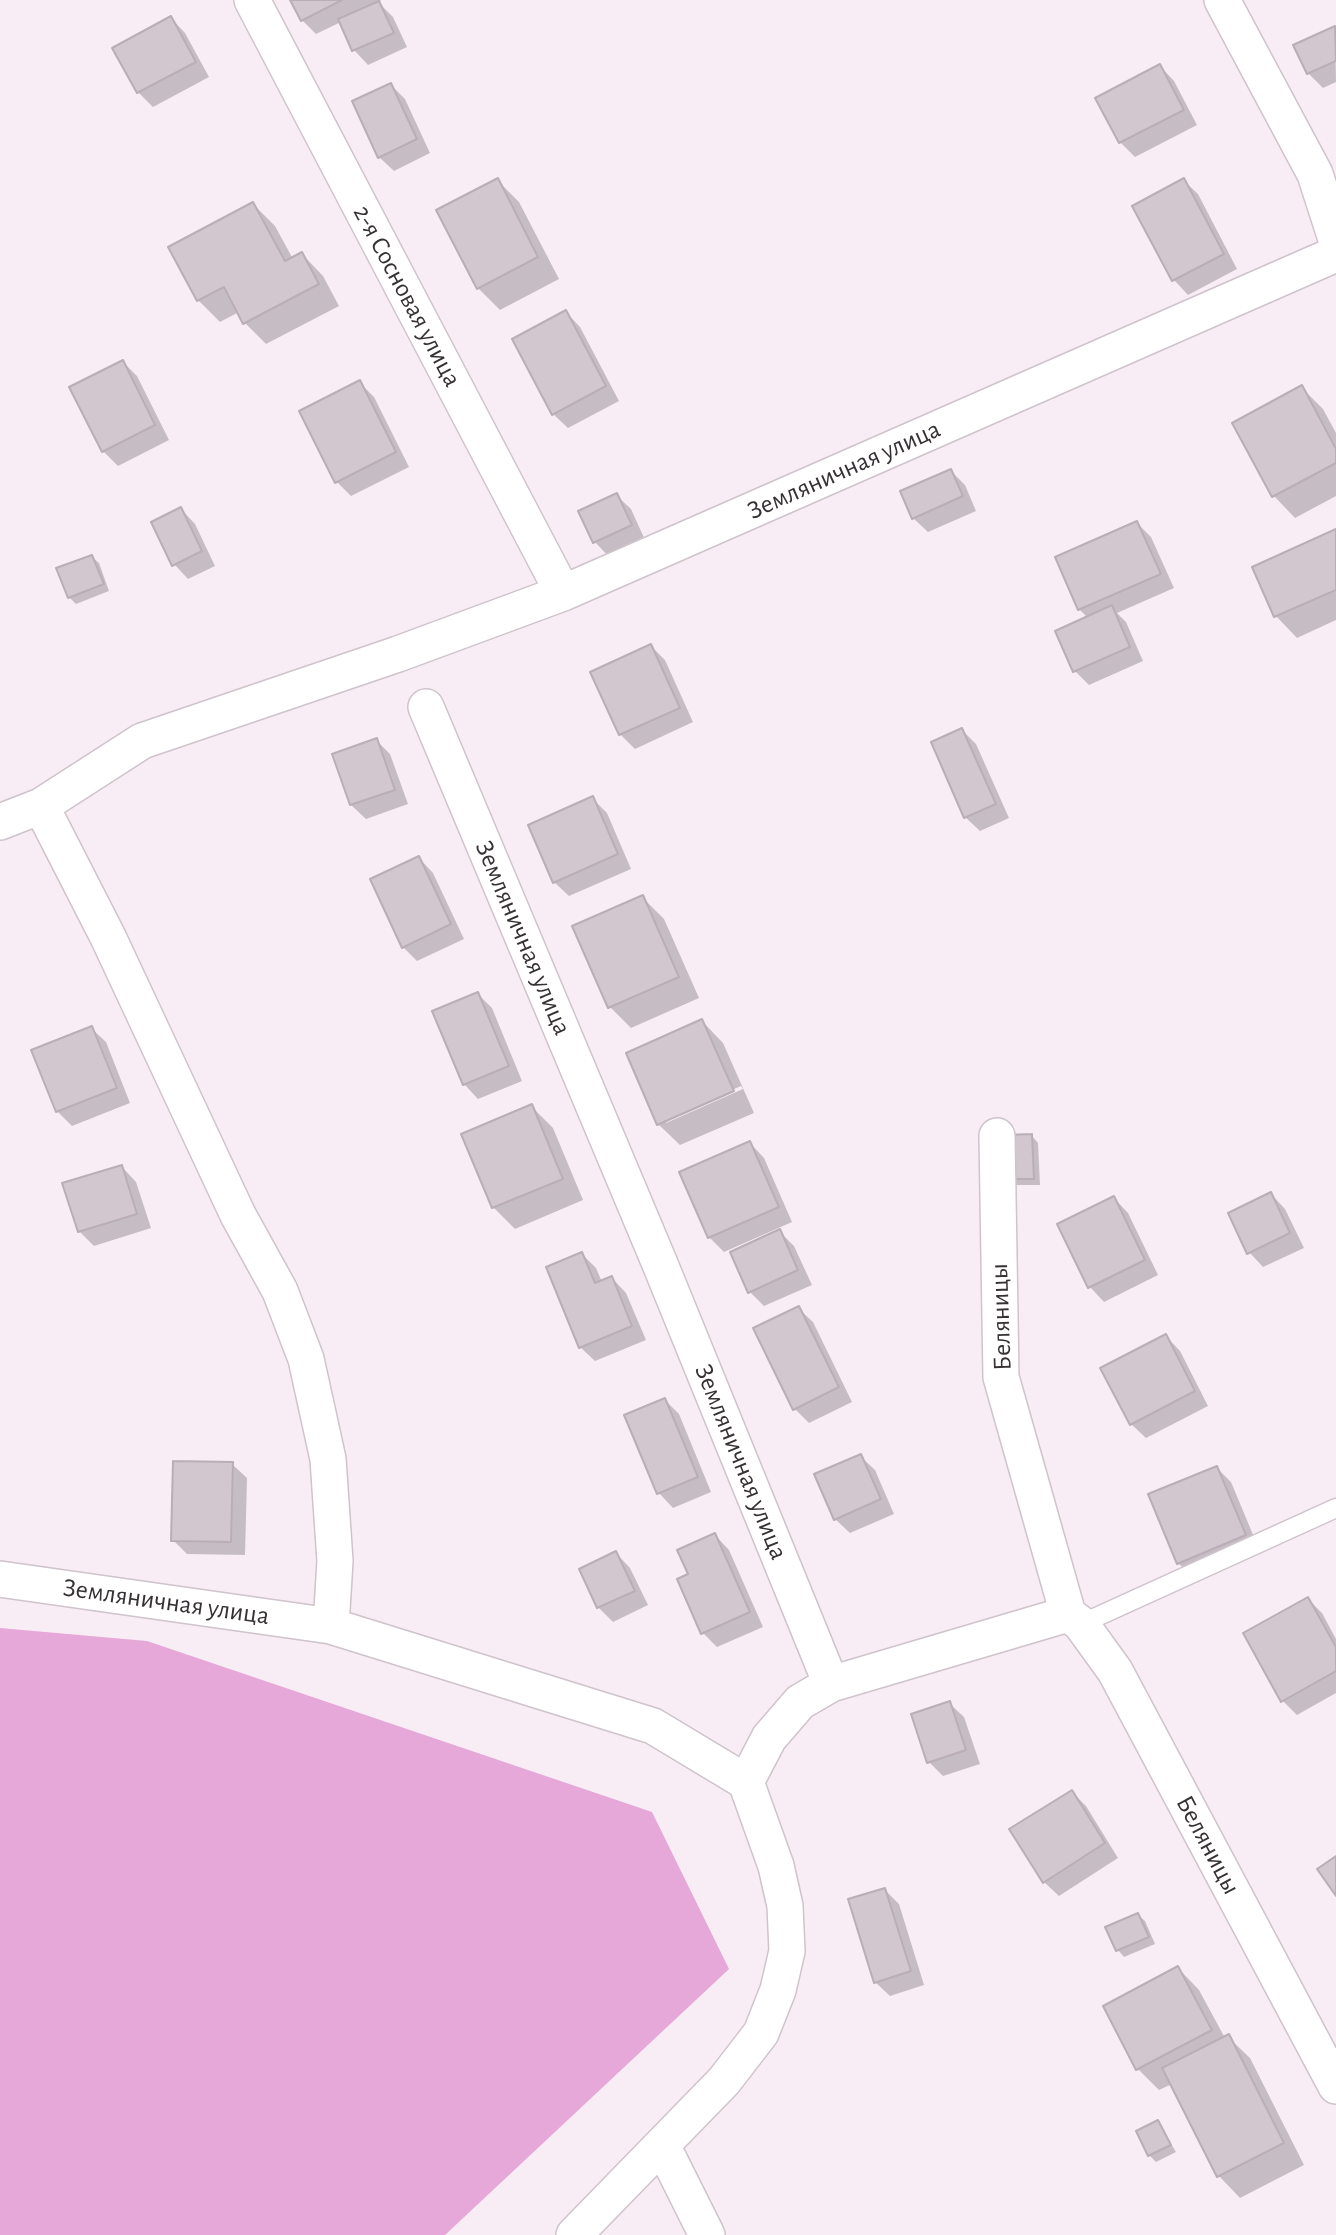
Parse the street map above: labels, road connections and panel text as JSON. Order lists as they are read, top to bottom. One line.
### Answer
{"streets":{"street":["2-я Сосновая улица","Земляничная улица","Беляницы"]},"crossings":[["2-я Сосновая улица","Земляничная улица"]]}
